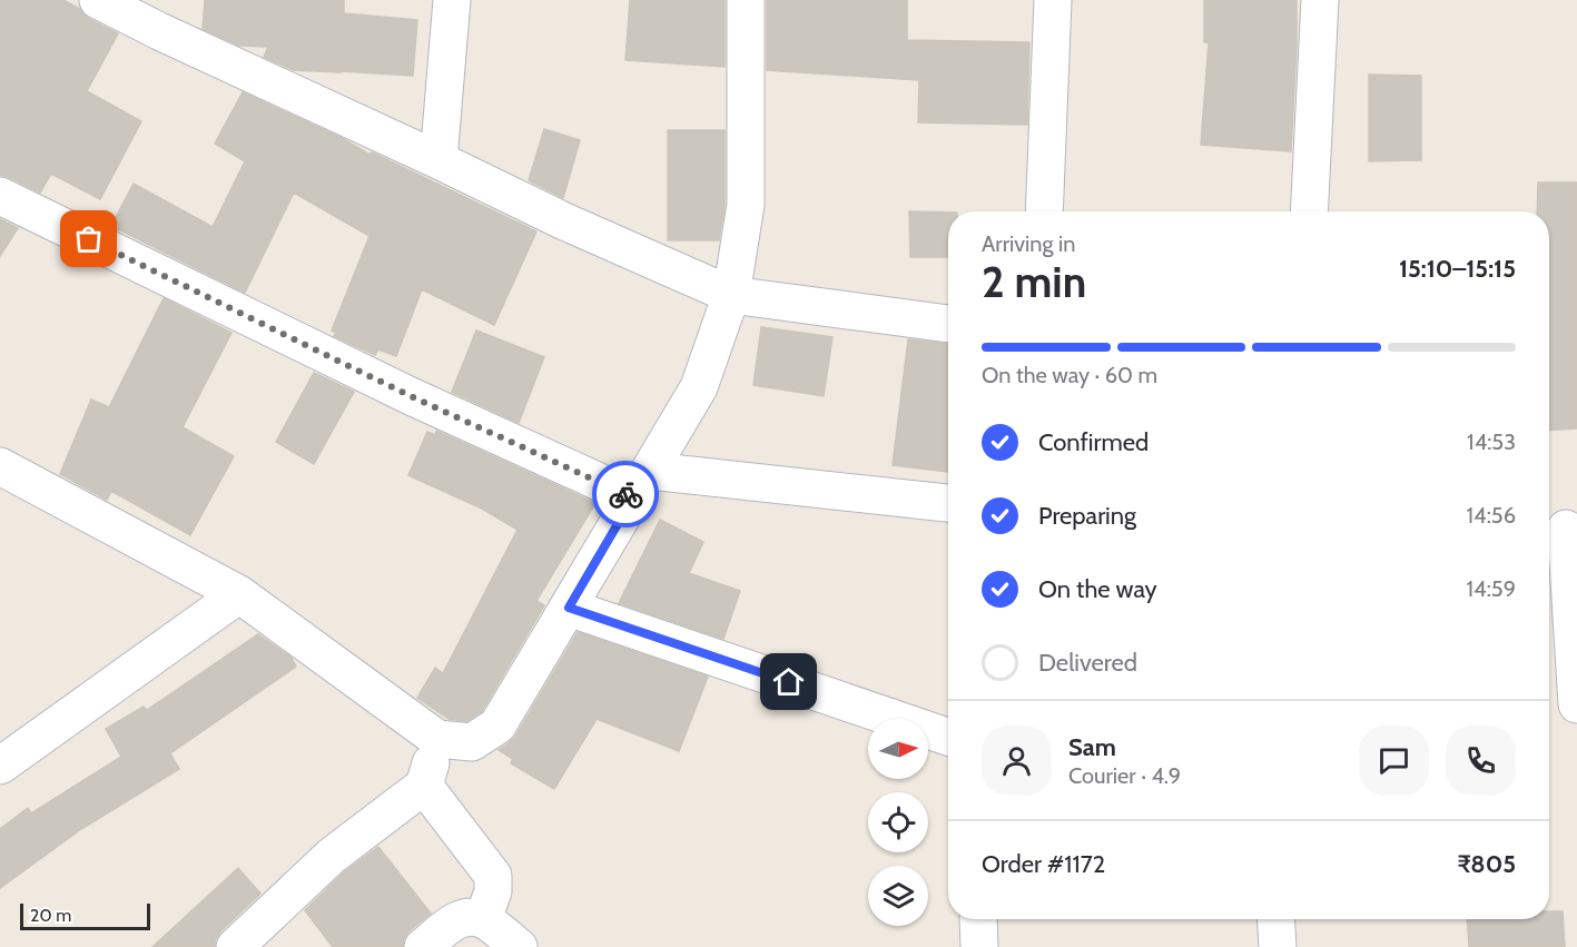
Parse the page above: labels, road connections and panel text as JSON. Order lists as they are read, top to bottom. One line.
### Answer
{"scale_bar":"20 m","north":"right","page":{"heading":["2 min","Arriving in","15:10–15:15"],"panel":["Sam","Courier · 4.9","Order #1172","₹805"],"bar":"On the way · 60 m","list":[["Confirmed","14:53"],["Preparing","14:56"],["On the way","14:59"],"Delivered"],"scale":"20 m"}}
